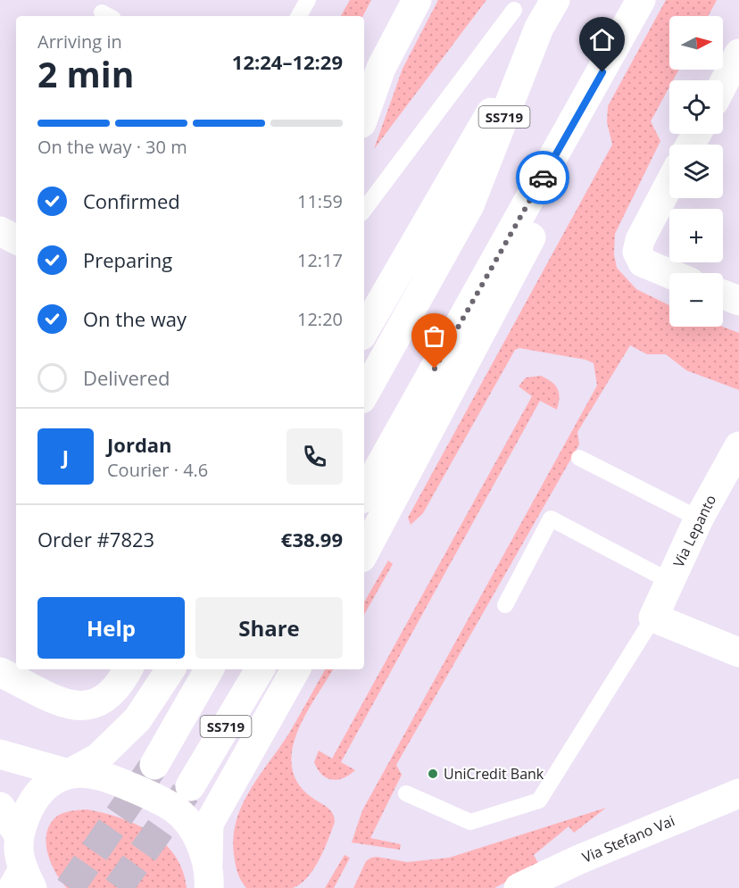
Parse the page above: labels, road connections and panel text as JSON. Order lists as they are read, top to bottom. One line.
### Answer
{"streets":{"main road":["SS719","Via Lepanto","Via Stefano Vai"]},"places":["UniCredit Bank"],"north":"right","page":{"map_buttons":["+","−"],"heading":["2 min","Arriving in","12:24–12:29"],"panel":["Jordan","Courier · 4.6","Order #7823","€38.99"],"bar":"On the way · 30 m","list":[["Confirmed","11:59"],["Preparing","12:17"],["On the way","12:20"],"Delivered"],"round":"J","buttons":["Help","Share"]}}
